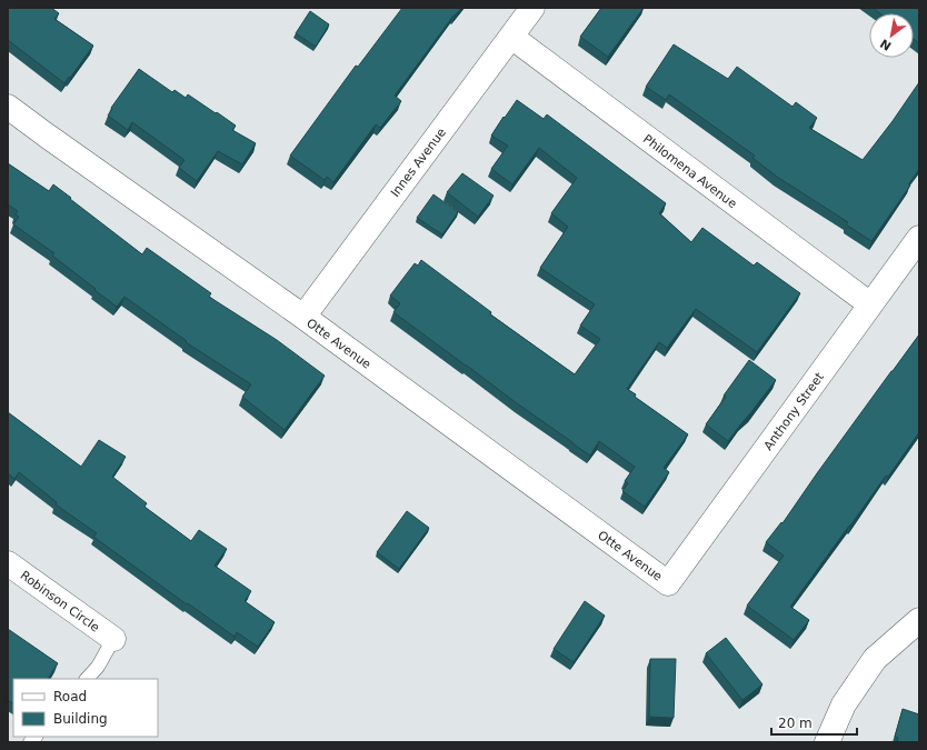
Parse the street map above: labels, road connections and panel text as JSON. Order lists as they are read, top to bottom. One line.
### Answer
{"streets":{"street":["Innes Avenue","Philomena Avenue","Otte Avenue","Anthony Street","Robinson Circle"]},"crossings":[["Innes Avenue","Philomena Avenue"],["Innes Avenue","Otte Avenue"],["Philomena Avenue","Anthony Street"],["Otte Avenue","Anthony Street"]],"legend":["Road","Building"],"scale_bar":"20 m","north":"bottom left"}
